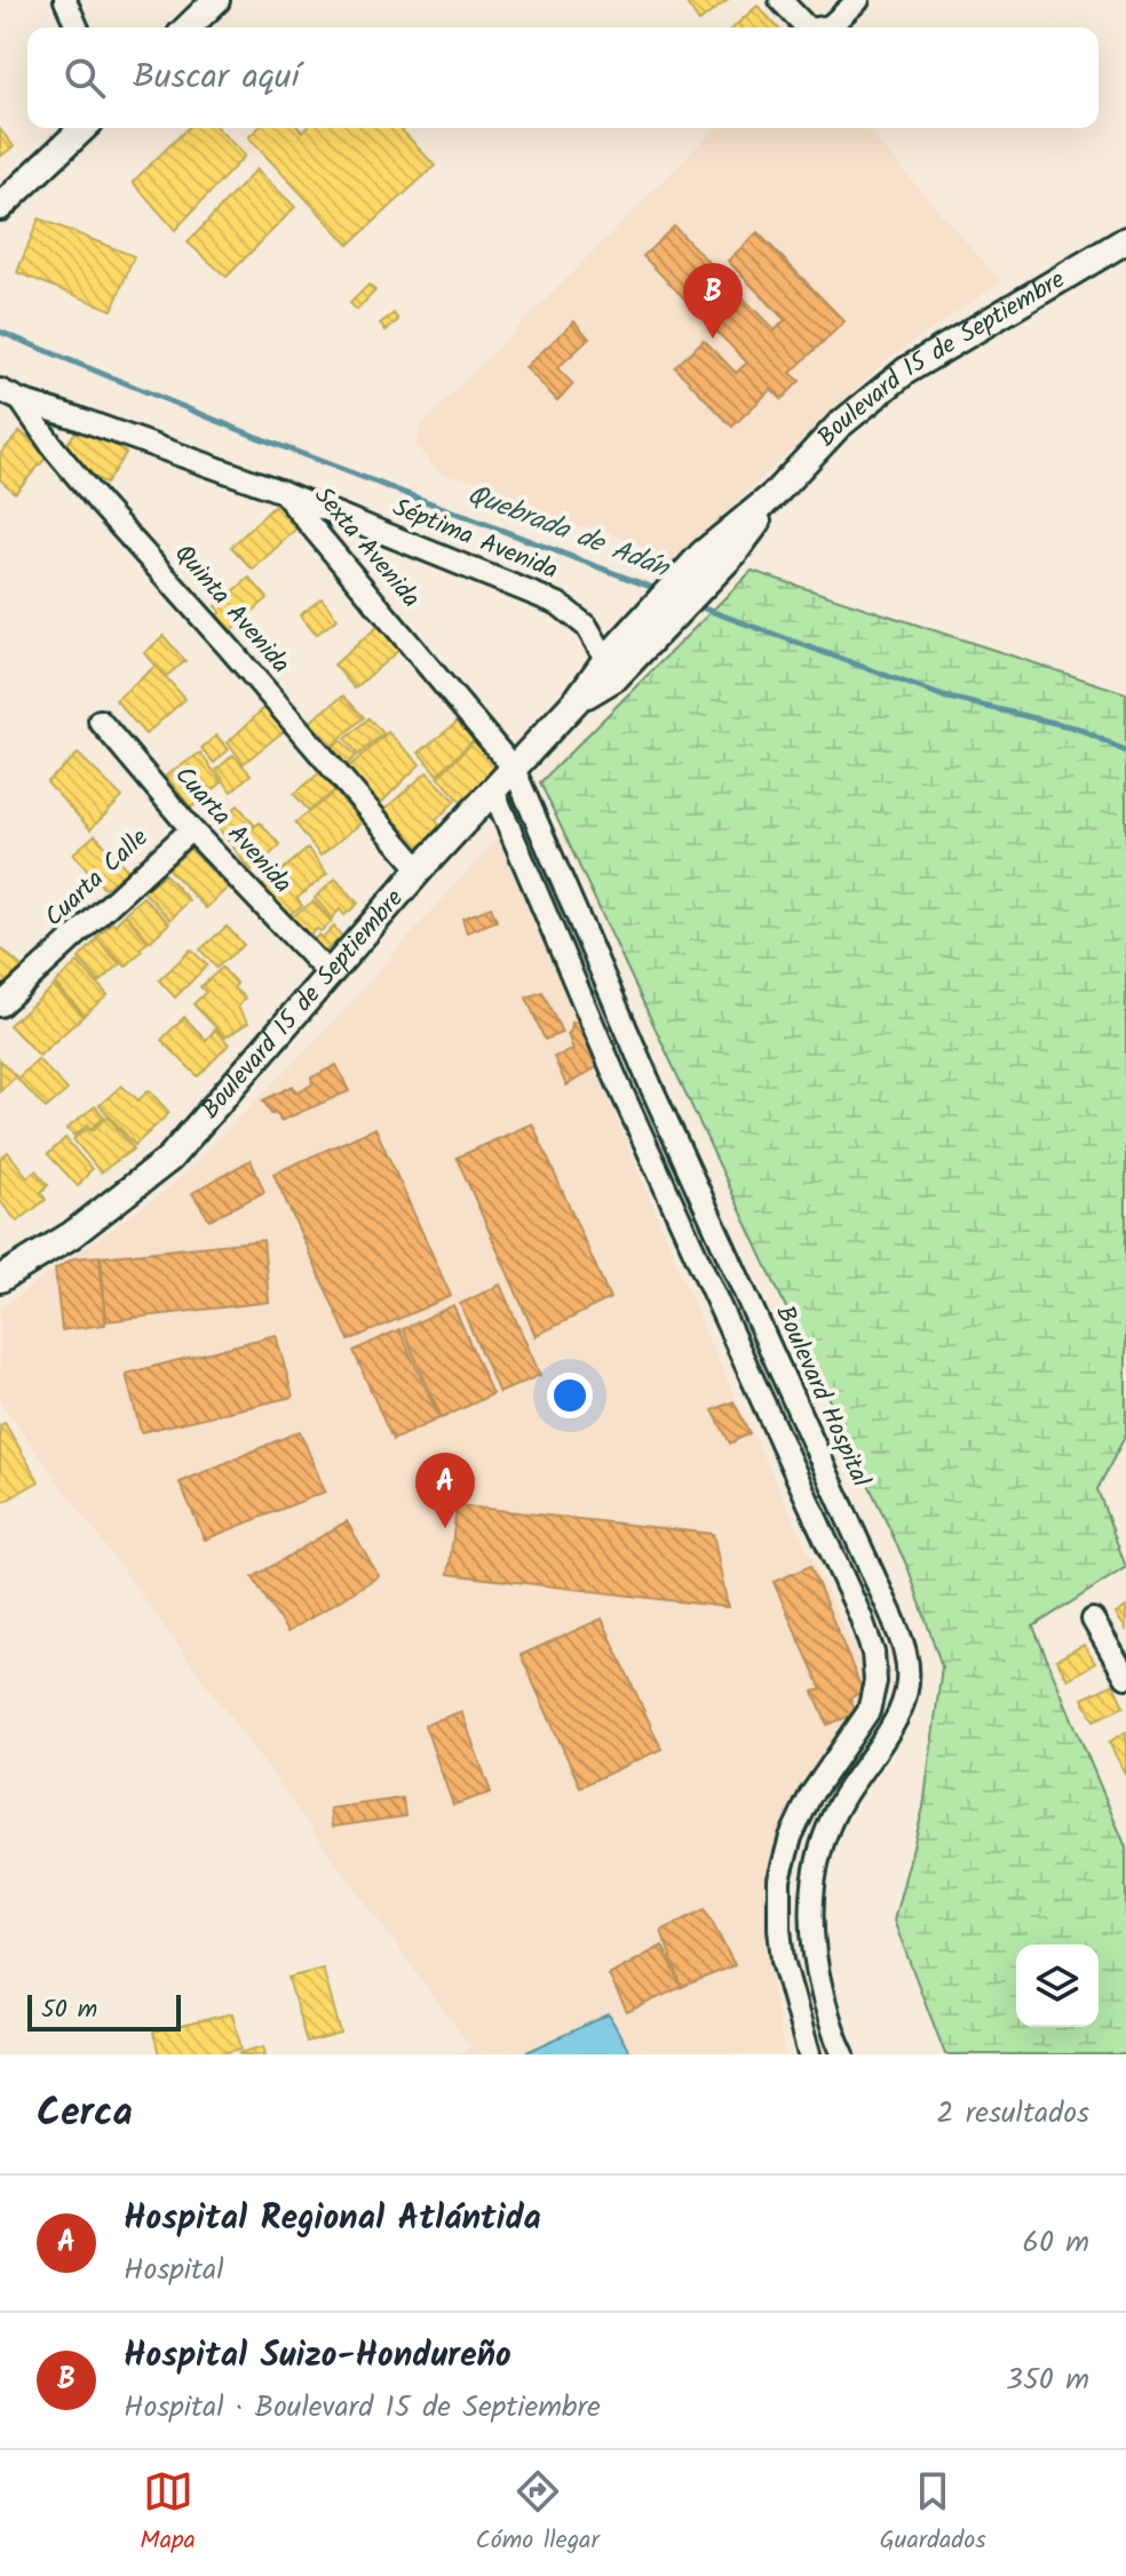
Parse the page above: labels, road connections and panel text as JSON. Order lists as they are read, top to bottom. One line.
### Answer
{"streets":{"street":["Boulevard 15 de Septiembre","Séptima Avenida","Sexta Avenida","Quinta Avenida","Cuarta Avenida","Cuarta Calle","Boulevard Hospital"]},"crossings":[["Boulevard 15 de Septiembre","Séptima Avenida"],["Boulevard 15 de Septiembre","Sexta Avenida"],["Boulevard 15 de Septiembre","Quinta Avenida"],["Boulevard 15 de Septiembre","Cuarta Avenida"],["Boulevard 15 de Septiembre","Boulevard Hospital"],["Séptima Avenida","Sexta Avenida"],["Sexta Avenida","Quinta Avenida"],["Sexta Avenida","Boulevard Hospital"],["Cuarta Avenida","Cuarta Calle"]],"water":["Quebrada de Adán"],"scale_bar":"50 m","page":{"search":"Buscar aquí","pins":["B","A"],"scale":"50 m","heading":["Cerca","2 resultados"],"list":[{"mark":"A","name":"Hospital Regional Atlántida","note":"Hospital","value":"60 m"},{"mark":"B","name":"Hospital Suizo-Hondureño","note":"Hospital · Boulevard 15 de Septiembre","value":"350 m"}],"nav":["Mapa","Cómo llegar","Guardados"]}}
